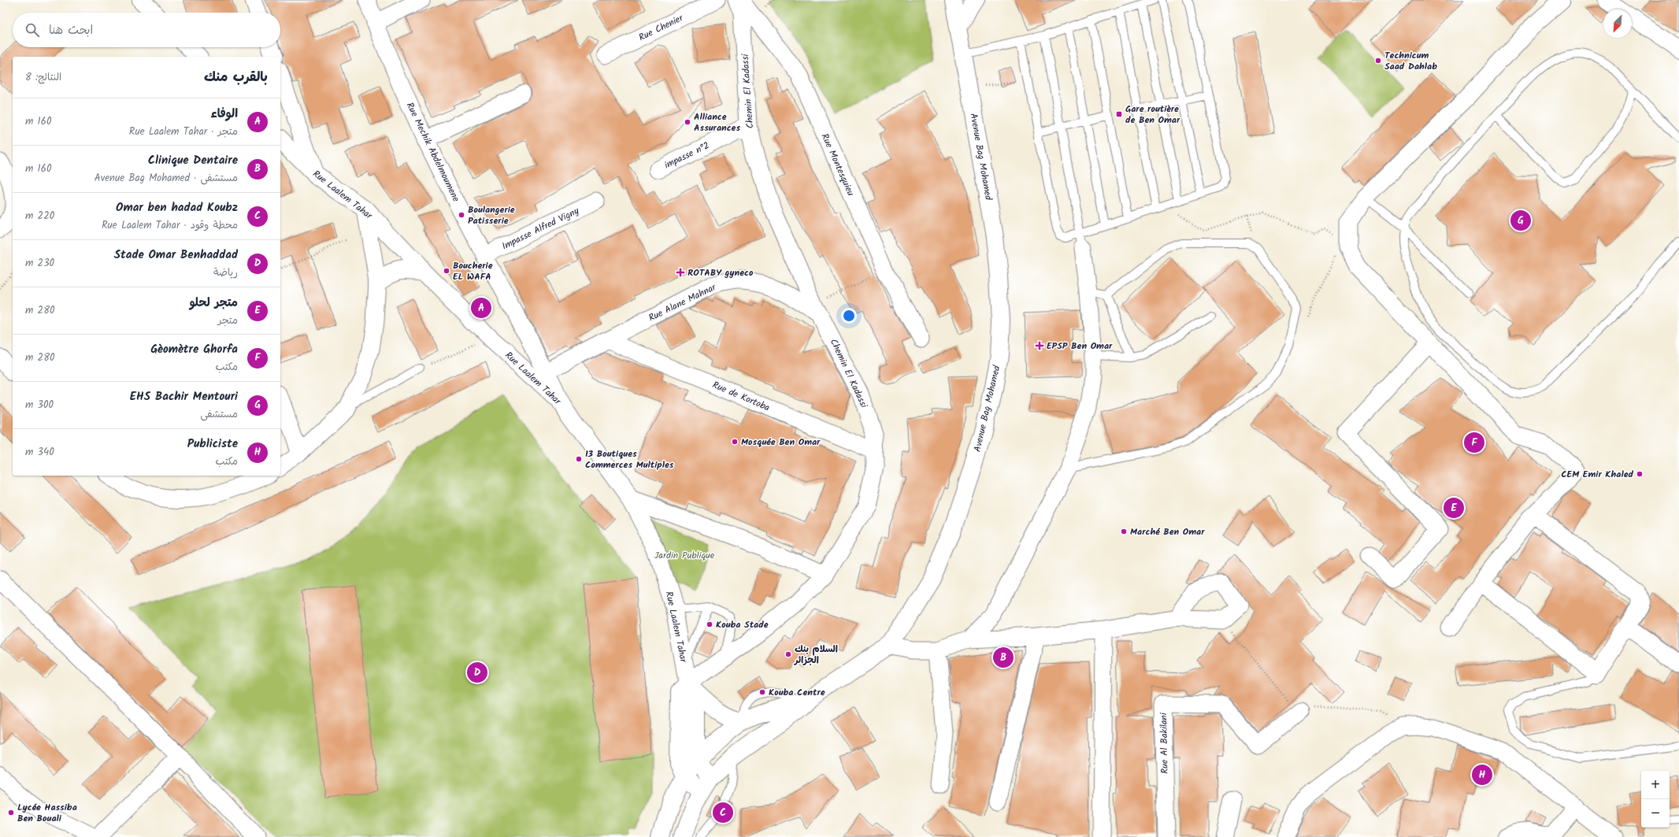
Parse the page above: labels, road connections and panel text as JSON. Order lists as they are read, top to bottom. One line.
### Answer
{"streets":{"main road":["Avenue Bag Mohamed","Rue Laalem Tahar"],"street":["Rue Chenier","Chemin El Kadassi","Rue Mechik Abdelmoumene","impasse n°2","Rue Montesquieu","Impasse Alfred Vigny","Rue Alane Mahnar","Rue de Kortoba","Rue Al Bakilani"]},"crossings":[["Chemin El Kadassi","impasse n°2"],["Chemin El Kadassi","Rue Laalem Tahar"],["Chemin El Kadassi","Rue Alane Mahnar"],["Chemin El Kadassi","Rue de Kortoba"],["Rue Mechik Abdelmoumene","Rue Laalem Tahar"],["Rue Mechik Abdelmoumene","Impasse Alfred Vigny"],["Rue Mechik Abdelmoumene","Rue Alane Mahnar"],["Rue Alane Mahnar","Rue de Kortoba"]],"parks":["Jardin Publique"],"places":{"other":["Technicum Saad Dahlab","Alliance Assurances","Boulangerie Patisserie","Boucherie EL WAFA","Mosquée Ben Omar","13 Boutiques Commerces Multiples","CEM Emir Khaled","Marché Ben Omar","Kouba Stade","السلام بنك الجزائر","Kouba Centre","Lycée Hassiba Ben Bouali"],"transit":["Gare routière de Ben Omar"],"health":["ROTABY gyneco","EPSP Ben Omar"]},"north":"bottom left","page":{"search":"ابحث هنا","heading":["بالقرب منك","النتائج: 8"],"list":[{"mark":"A","name":"الوفاء","note":"متجر · Rue Laalem Tahar","value":"160 m"},{"mark":"B","name":"Clinique Dentaire","note":"مستشفى · Avenue Bag Mohamed","value":"160 m"},{"mark":"C","name":"Omar ben hadad Koubz","note":"محطة وقود · Rue Laalem Tahar","value":"220 m"},{"mark":"D","name":"Stade Omar Benhaddad","note":"رياضة","value":"230 m"},{"mark":"E","name":"متجر لحلو","note":"متجر","value":"280 m"},{"mark":"F","name":"Gèomètre Ghorfa","note":"مكتب","value":"280 m"},{"mark":"G","name":"EHS Bachir Mentouri","note":"مستشفى","value":"300 m"},{"mark":"H","name":"Publiciste","note":"مكتب","value":"340 m"}],"pins":["G","A","F","E","B","D","H","C"],"map_buttons":["+","−"]}}
